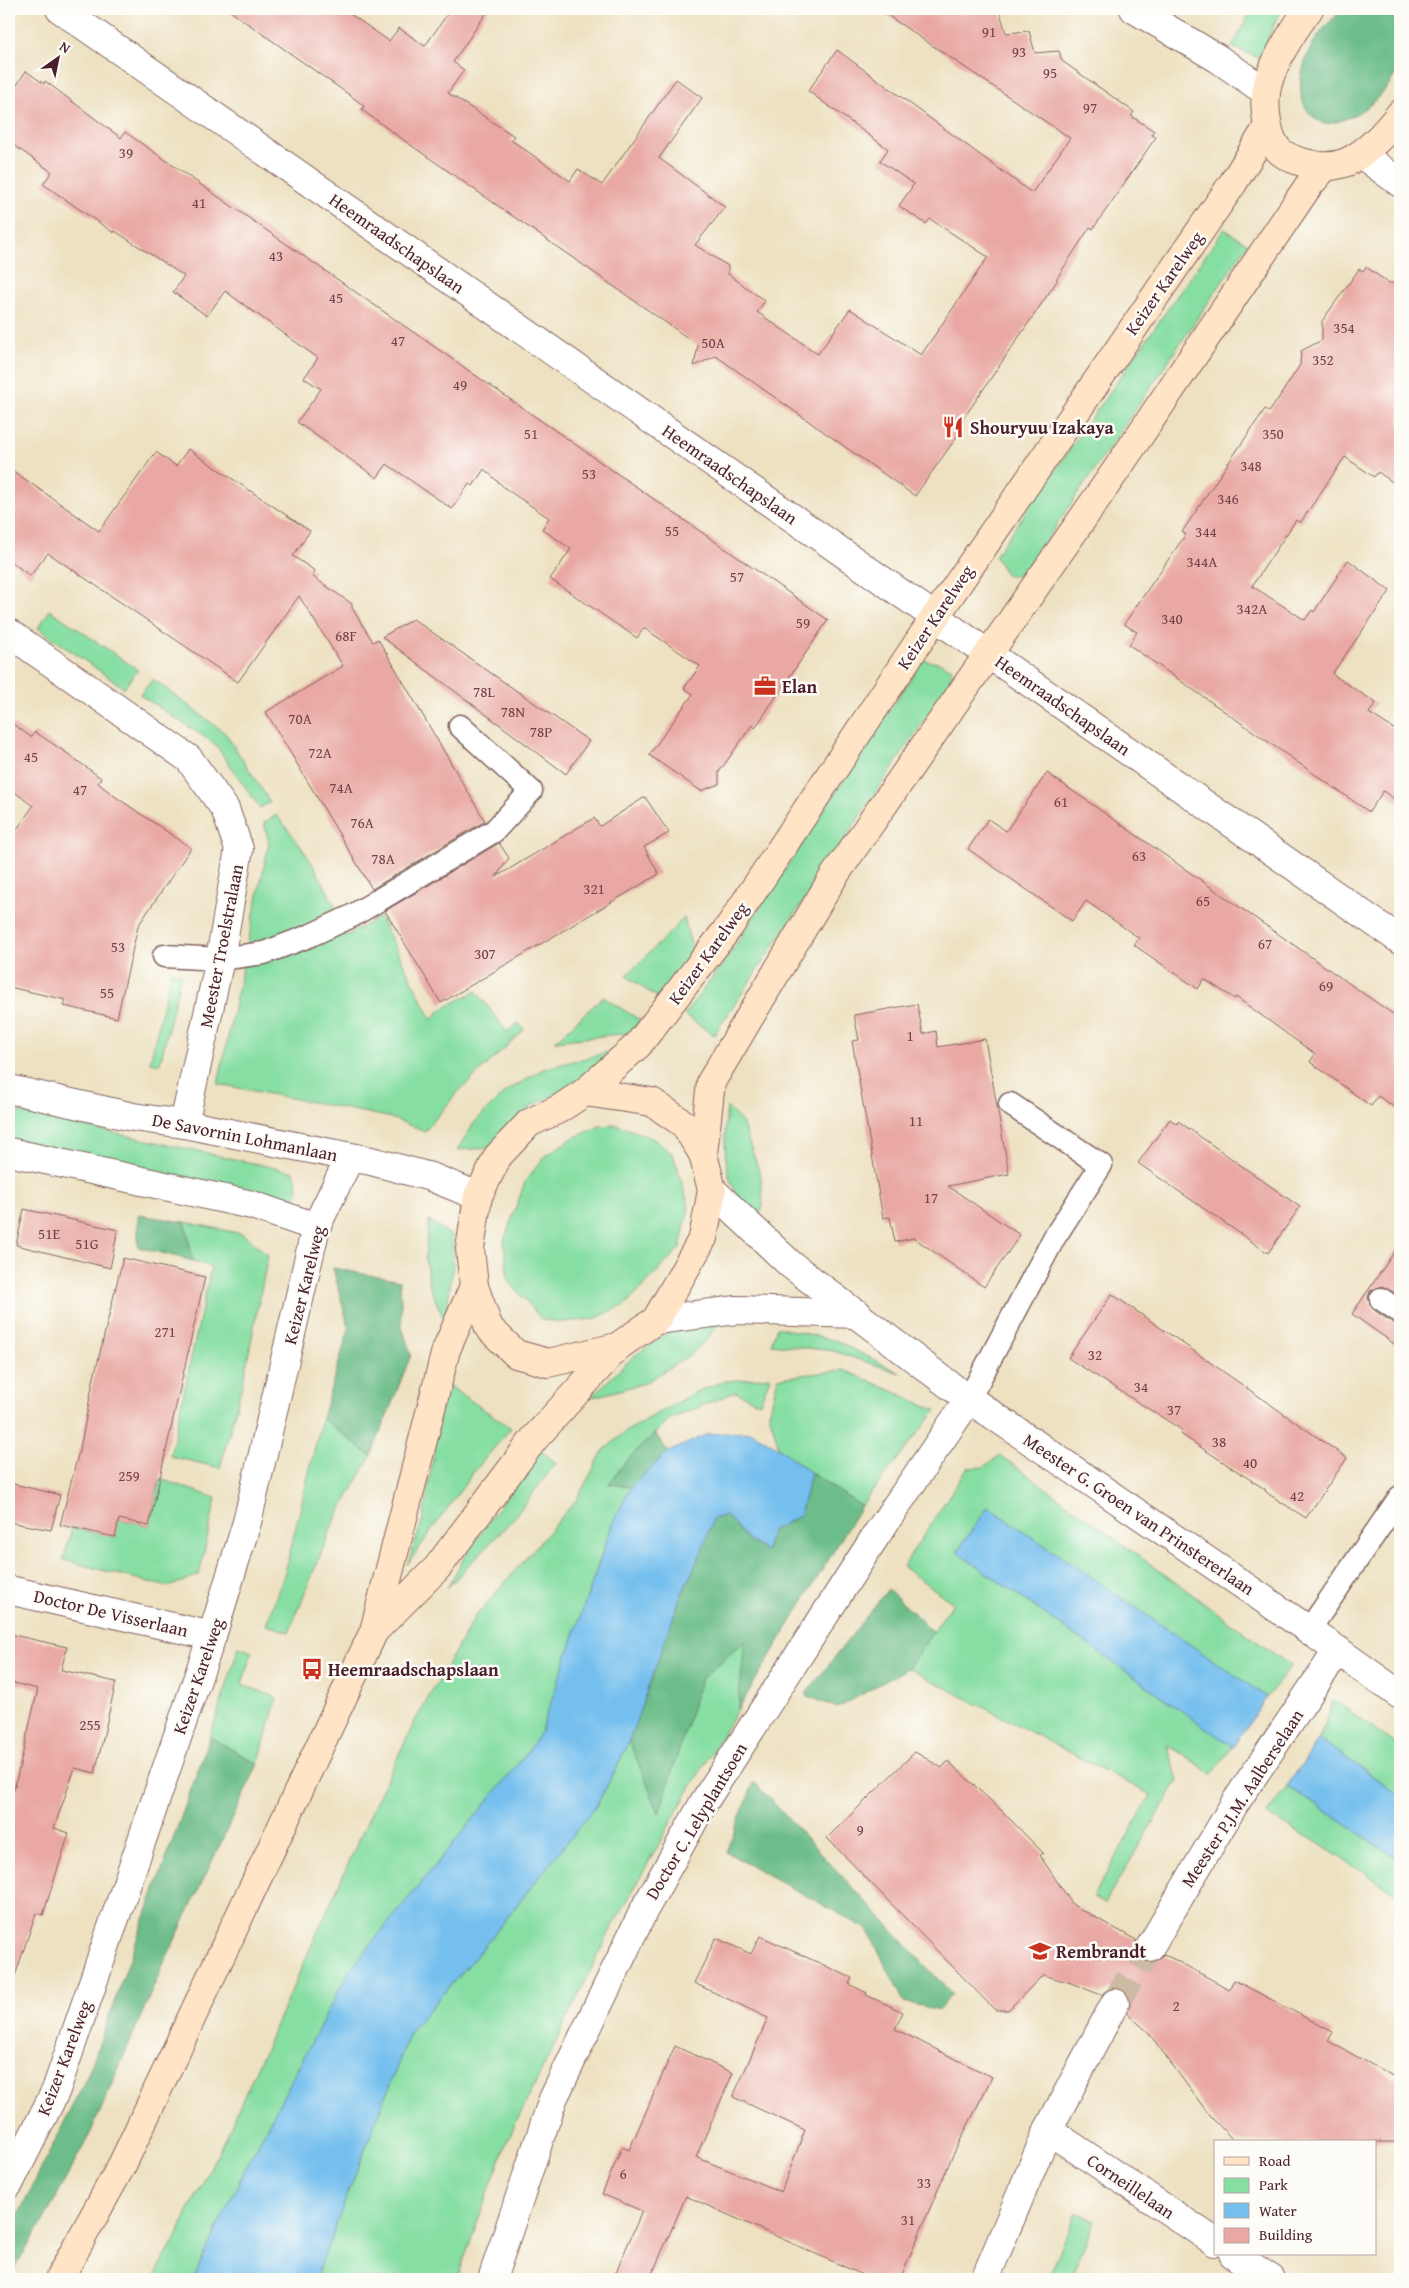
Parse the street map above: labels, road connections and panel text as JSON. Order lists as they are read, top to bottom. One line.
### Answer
{"streets":{"main road":["Keizer Karelweg"],"street":["Heemraadschapslaan","Meester Troelstralaan","De Savornin Lohmanlaan","Meester G. Groen van Prinstererlaan","Doctor De Visserlaan","Meester P.J.M. Aalberselaan","Doctor C. Lelyplantsoen","Corneillelaan"]},"crossings":[["Heemraadschapslaan","Keizer Karelweg"],["Keizer Karelweg","De Savornin Lohmanlaan"],["Keizer Karelweg","Doctor De Visserlaan"],["Meester Troelstralaan","De Savornin Lohmanlaan"],["Meester G. Groen van Prinstererlaan","Meester P.J.M. Aalberselaan"],["Meester G. Groen van Prinstererlaan","Doctor C. Lelyplantsoen"]],"places":{"restaurant":["Shouryuu Izakaya"],"office":["Elan"],"bus stop":["Heemraadschapslaan"],"school or university":["Rembrandt"]},"house_numbers":["91","93","95","97","39","41","43","45","354","47","50A","352","49","51","350","348","53","346","55","344","344A","57","342A","340","59","68F","78L","78N","70A","78P","72A","45","74A","47","61","76A","63","78A","321","65","67","53","307","69","55","1","11","17","51E","51G","271","32","34","37","38","40","259","42","255","9","2","6","33","31"],"legend":["Road","Park","Water","Building"],"north":"top right"}
